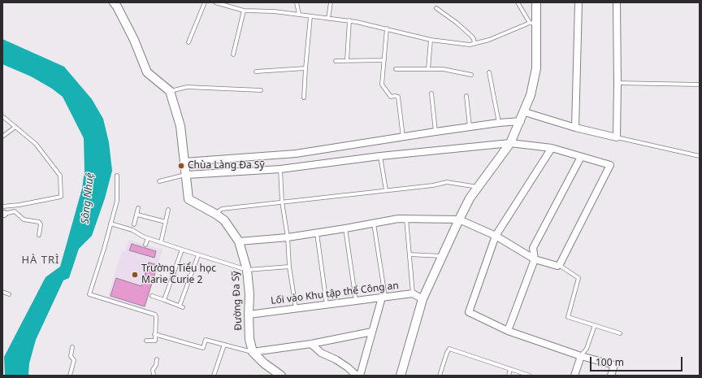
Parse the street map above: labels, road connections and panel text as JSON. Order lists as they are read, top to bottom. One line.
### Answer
{"streets":{"street":["Lối vào Khu tập thể Công an","Đường Đa Sỹ"]},"crossings":[["Lối vào Khu tập thể Công an","Đường Đa Sỹ"]],"districts":["HÀ TRÌ"],"water":["Sông Nhuệ"],"places":["Chùa Làng Đa Sỹ","Trường Tiểu học Marie Curie 2"],"scale_bar":"100 m"}
